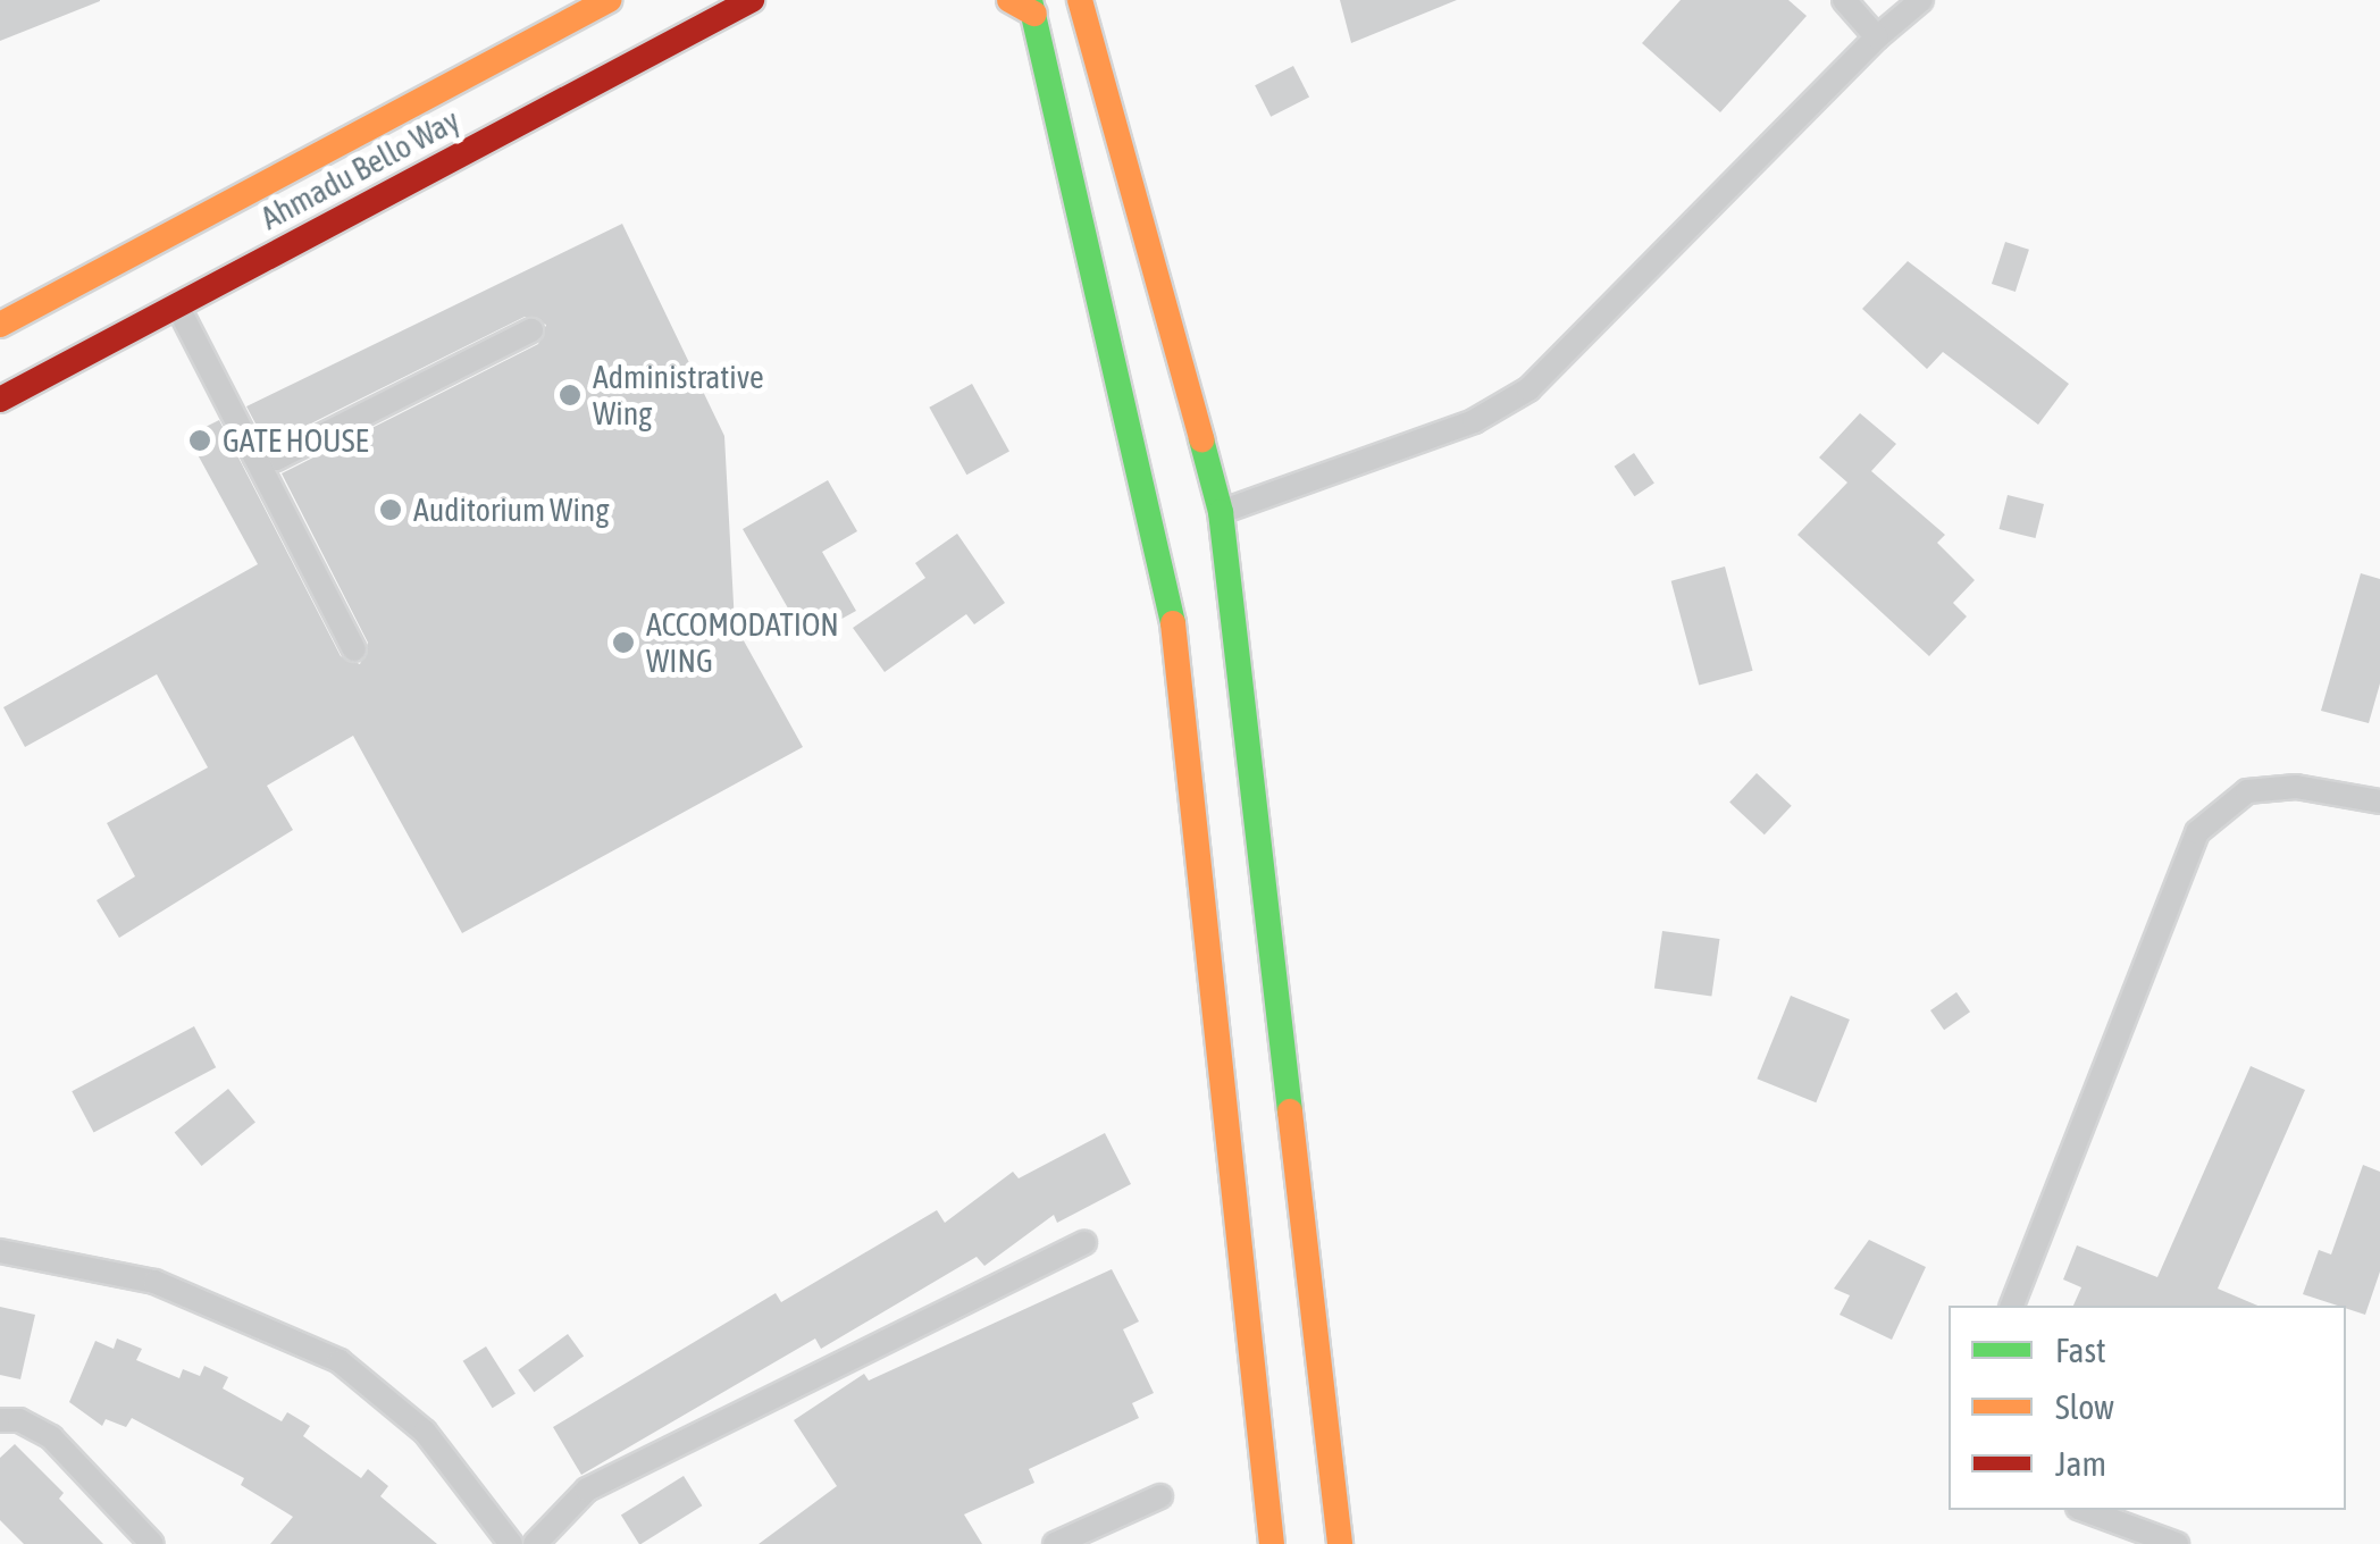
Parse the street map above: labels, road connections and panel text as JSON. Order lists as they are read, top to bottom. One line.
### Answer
{"streets":{"street":["Ahmadu Bello Way"]},"places":["Administrative Wing","GATE HOUSE","Auditorium Wing","ACCOMODATION WING"],"legend":["Fast","Slow","Jam"]}
